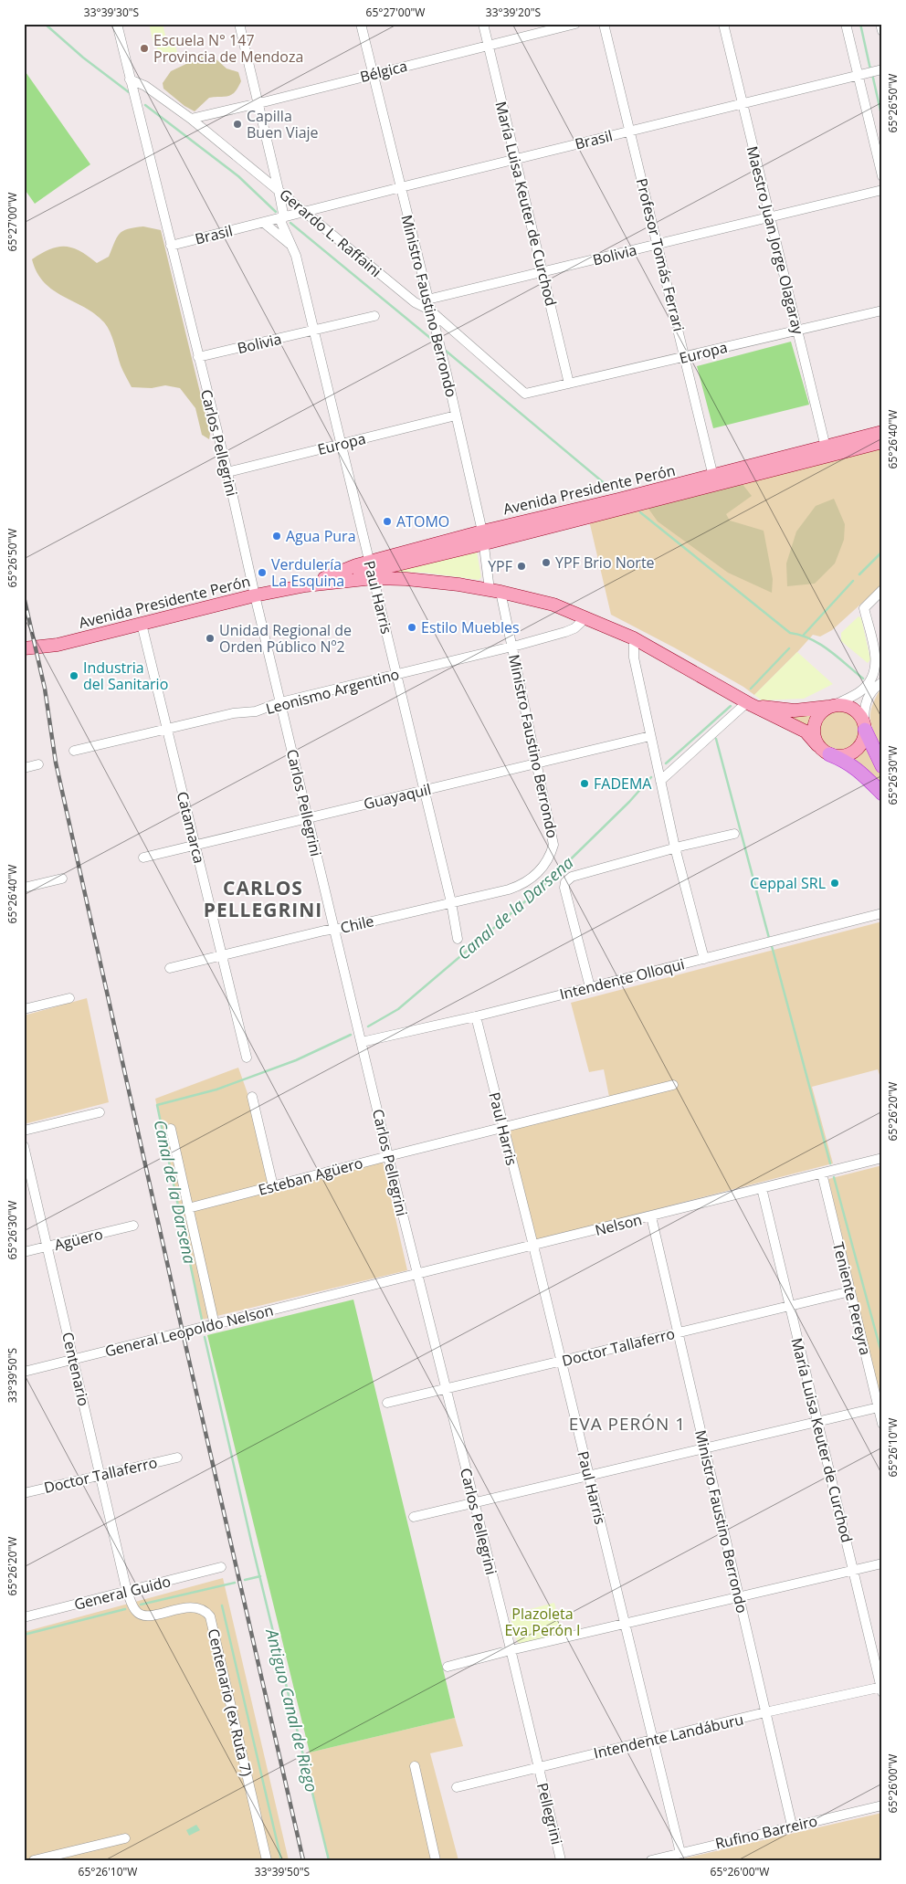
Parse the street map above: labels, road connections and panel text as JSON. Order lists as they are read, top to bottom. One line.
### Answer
{"streets":{"main road":["Avenida Presidente Perón"],"street":["Bélgica","Brasil","María Luisa Keuter de Curchod","Gerardo L. Raffaini","Maestro Juan Jorge Olagaray","Bolivia","Profesor Tomás Ferrari","Ministro Faustino Berrondo","Europa","Carlos Pellegrini","Paul Harris","Leonismo Argentino","Guayaquil","Catamarca","Chile","Intendente Olloqui","Esteban Agüero","Nelson","Agüero","Teniente Pereyra","General Leopoldo Nelson","Doctor Tallaferro","Centenario","General Guido","Centenario (ex Ruta 7)","Intendente Landáburu","Pellegrini","Rufino Barreiro"]},"crossings":[["Bélgica","María Luisa Keuter de Curchod"],["Bélgica","Gerardo L. Raffaini"],["Bélgica","Ministro Faustino Berrondo"],["Brasil","María Luisa Keuter de Curchod"],["Brasil","Gerardo L. Raffaini"],["Brasil","Maestro Juan Jorge Olagaray"],["Brasil","Profesor Tomás Ferrari"],["Brasil","Ministro Faustino Berrondo"],["Brasil","Carlos Pellegrini"],["Brasil","Paul Harris"],["María Luisa Keuter de Curchod","Bolivia"],["María Luisa Keuter de Curchod","Europa"],["María Luisa Keuter de Curchod","Nelson"],["María Luisa Keuter de Curchod","Doctor Tallaferro"],["María Luisa Keuter de Curchod","Intendente Landáburu"],["Gerardo L. Raffaini","Ministro Faustino Berrondo"],["Gerardo L. Raffaini","Europa"],["Gerardo L. Raffaini","Carlos Pellegrini"],["Gerardo L. Raffaini","Paul Harris"],["Maestro Juan Jorge Olagaray","Bolivia"],["Maestro Juan Jorge Olagaray","Europa"],["Maestro Juan Jorge Olagaray","Avenida Presidente Perón"],["Bolivia","Profesor Tomás Ferrari"],["Bolivia","Ministro Faustino Berrondo"],["Bolivia","Carlos Pellegrini"],["Bolivia","Paul Harris"],["Profesor Tomás Ferrari","Europa"],["Profesor Tomás Ferrari","Avenida Presidente Perón"],["Ministro Faustino Berrondo","Europa"],["Ministro Faustino Berrondo","Avenida Presidente Perón"],["Ministro Faustino Berrondo","Leonismo Argentino"],["Ministro Faustino Berrondo","Guayaquil"],["Ministro Faustino Berrondo","Chile"],["Ministro Faustino Berrondo","Nelson"],["Ministro Faustino Berrondo","Doctor Tallaferro"],["Ministro Faustino Berrondo","Intendente Landáburu"],["Ministro Faustino Berrondo","Rufino Barreiro"],["Europa","Carlos Pellegrini"],["Europa","Paul Harris"],["Carlos Pellegrini","Avenida Presidente Perón"],["Carlos Pellegrini","Leonismo Argentino"],["Carlos Pellegrini","Guayaquil"],["Carlos Pellegrini","Chile"],["Carlos Pellegrini","Intendente Olloqui"],["Carlos Pellegrini","Esteban Agüero"],["Carlos Pellegrini","Nelson"],["Carlos Pellegrini","Doctor Tallaferro"],["Carlos Pellegrini","Intendente Landáburu"],["Carlos Pellegrini","Pellegrini"],["Avenida Presidente Perón","Paul Harris"],["Avenida Presidente Perón","Catamarca"],["Paul Harris","Leonismo Argentino"],["Paul Harris","Guayaquil"],["Paul Harris","Chile"],["Paul Harris","Intendente Olloqui"],["Paul Harris","Esteban Agüero"],["Paul Harris","Nelson"],["Paul Harris","Doctor Tallaferro"],["Paul Harris","Intendente Landáburu"],["Paul Harris","Rufino Barreiro"],["Leonismo Argentino","Catamarca"],["Guayaquil","Catamarca"],["Catamarca","Chile"],["Nelson","Teniente Pereyra"],["Nelson","General Leopoldo Nelson"],["Agüero","Centenario"],["Teniente Pereyra","Doctor Tallaferro"],["General Leopoldo Nelson","Centenario"],["Doctor Tallaferro","Centenario"],["Centenario","General Guido"],["Centenario","Centenario (ex Ruta 7)"],["General Guido","Centenario (ex Ruta 7)"],["Intendente Landáburu","Pellegrini"]],"districts":["CARLOS PELLEGRINI","EVA PERÓN 1"],"water":["Canal de la Darsena","Antiguo Canal de Riego"],"parks":["Plazoleta Eva Perón I"],"places":["Escuela N° 147 Provincia de Mendoza","Capilla Buen Viaje","ATOMO","Agua Pura","YPF Brio Norte","YPF","Verdulería La Esquina","Estilo Muebles","Unidad Regional de Orden Público Nº2","Industria del Sanitario","FADEMA","Ceppal SRL"],"coordinates":["33°39'30\"S","65°27'00\"W","33°39'20\"S","65°26'50\"W","65°26'40\"W","65°26'30\"W","65°26'20\"W","33°39'50\"S","65°26'10\"W","65°26'00\"W"]}
